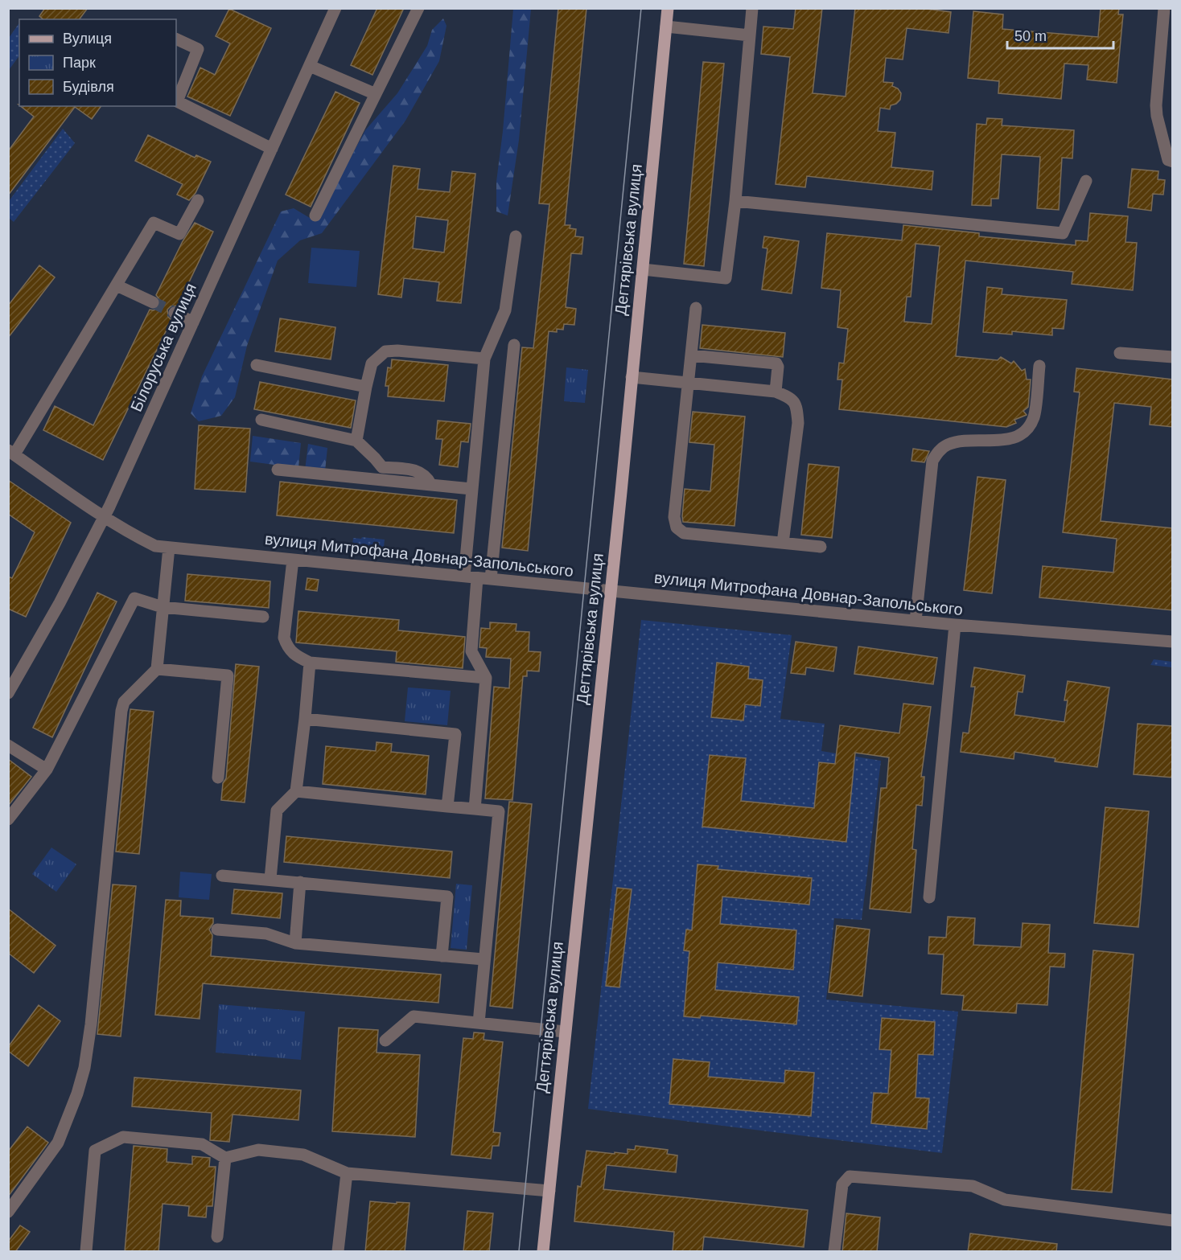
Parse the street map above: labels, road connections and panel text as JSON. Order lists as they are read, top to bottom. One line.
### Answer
{"streets":{"main road":["Дегтярівська вулиця"],"street":["Білоруська вулиця","вулиця Митрофана Довнар-Запольського"]},"crossings":[["Дегтярівська вулиця","вулиця Митрофана Довнар-Запольського"],["Білоруська вулиця","вулиця Митрофана Довнар-Запольського"]],"legend":["Вулиця","Парк","Будівля"],"scale_bar":"50 m"}
